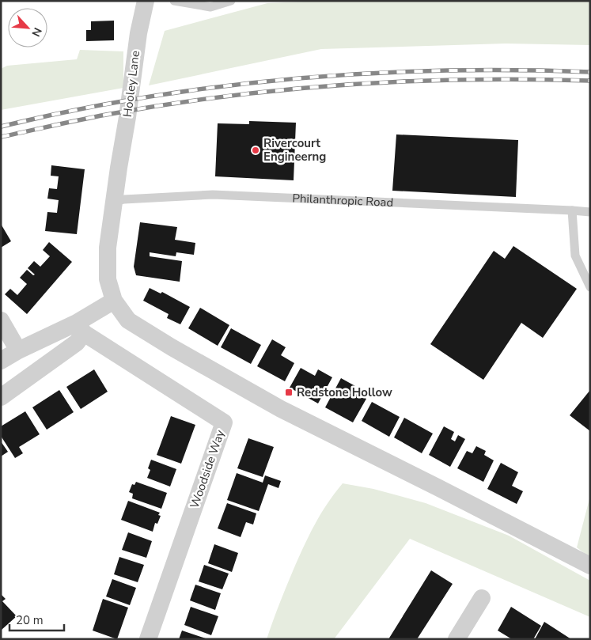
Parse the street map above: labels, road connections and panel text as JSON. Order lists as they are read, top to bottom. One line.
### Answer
{"streets":{"street":["Hooley Lane","Woodside Way"],"lane":["Philanthropic Road"]},"crossings":[["Hooley Lane","Philanthropic Road"]],"places":{"other":["Rivercourt Engineerng"],"transit":["Redstone Hollow"]},"scale_bar":"20 m","north":"bottom right"}
